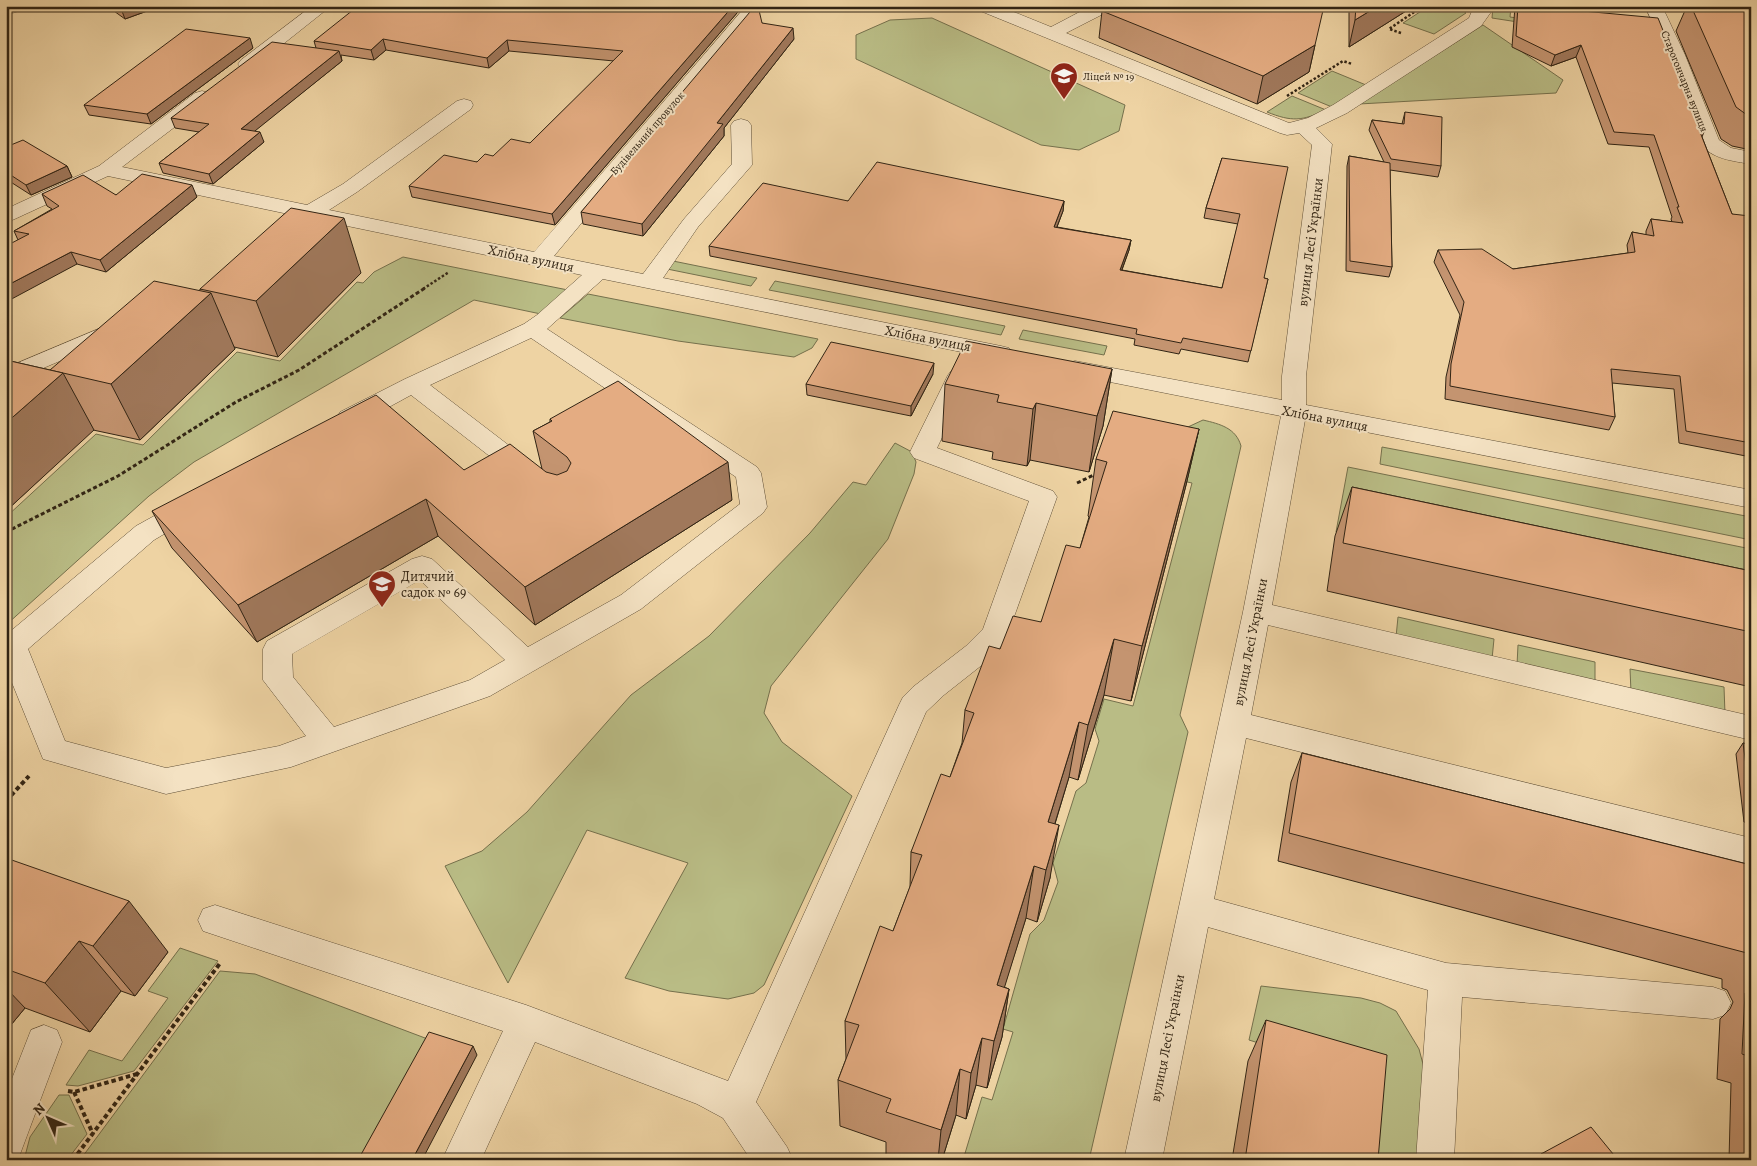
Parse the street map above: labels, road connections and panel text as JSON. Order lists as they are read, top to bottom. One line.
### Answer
{"streets":{"street":["Старогончарна вулиця","Будівельний провулок","вулиця Лесі Українки","Хлібна вулиця"]},"crossings":[["Будівельний провулок","Хлібна вулиця"],["вулиця Лесі Українки","Хлібна вулиця"]],"places":{"school or university":["Ліцей № 19","Дитячий садок № 69"]},"north":"top left"}
